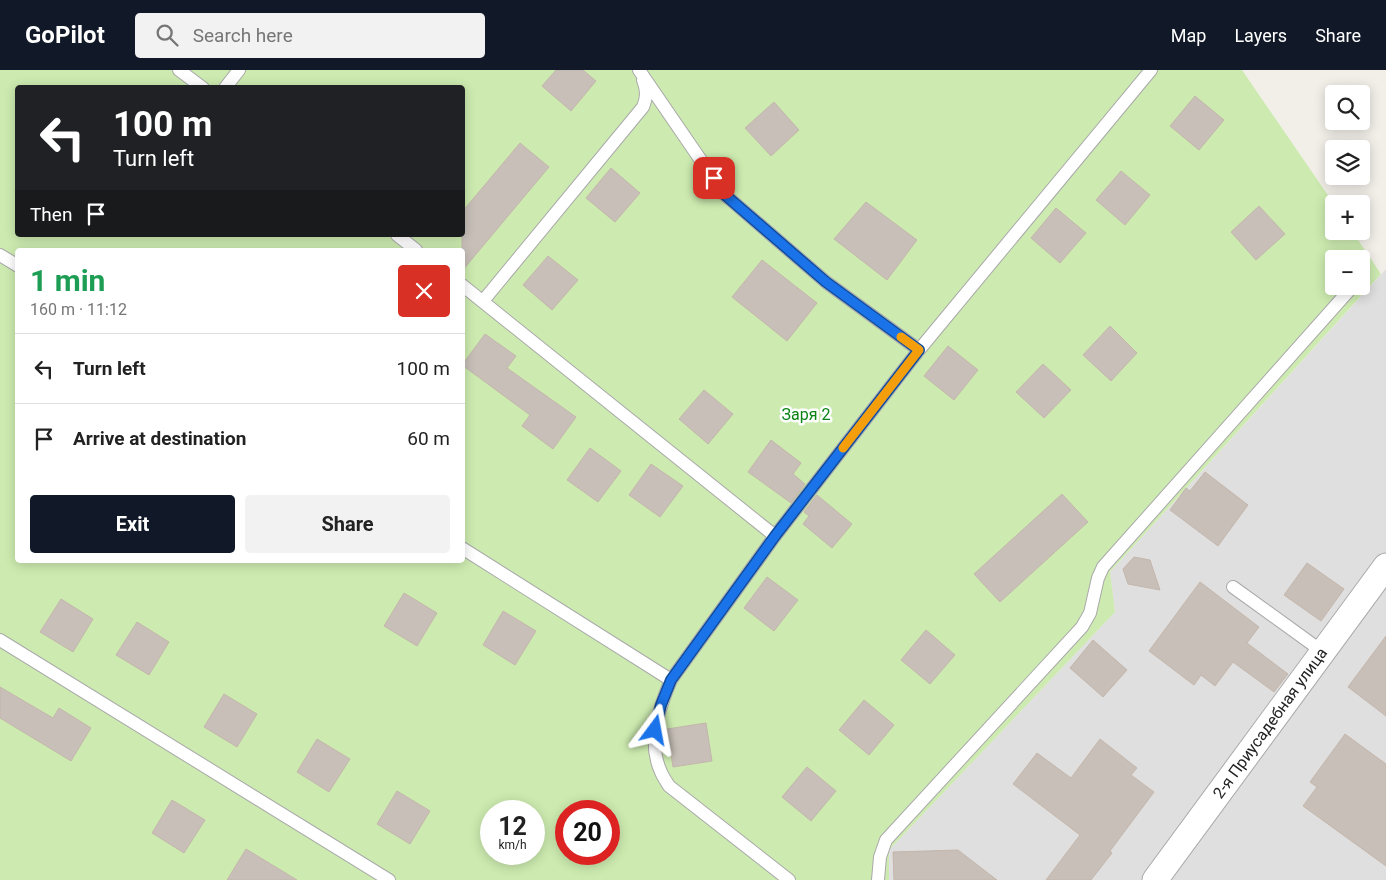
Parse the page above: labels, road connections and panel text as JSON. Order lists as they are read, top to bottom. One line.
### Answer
{"streets":{"street":["2-я Приусадебная улица"]},"parks":["Заря 2"],"page":{"header":"GoPilot","search":"Search here","nav":["Map","Layers","Share"],"map_buttons":["+","−"],"turn":["100 m","Turn left"],"then":"Then","heading":["1 min","160 m · 11:12"],"list":[{"name":"Turn left","value":"100 m"},{"name":"Arrive at destination","value":"60 m"}],"buttons":["Exit","Share"],"speed":"12 km/h","limit":"20"}}
